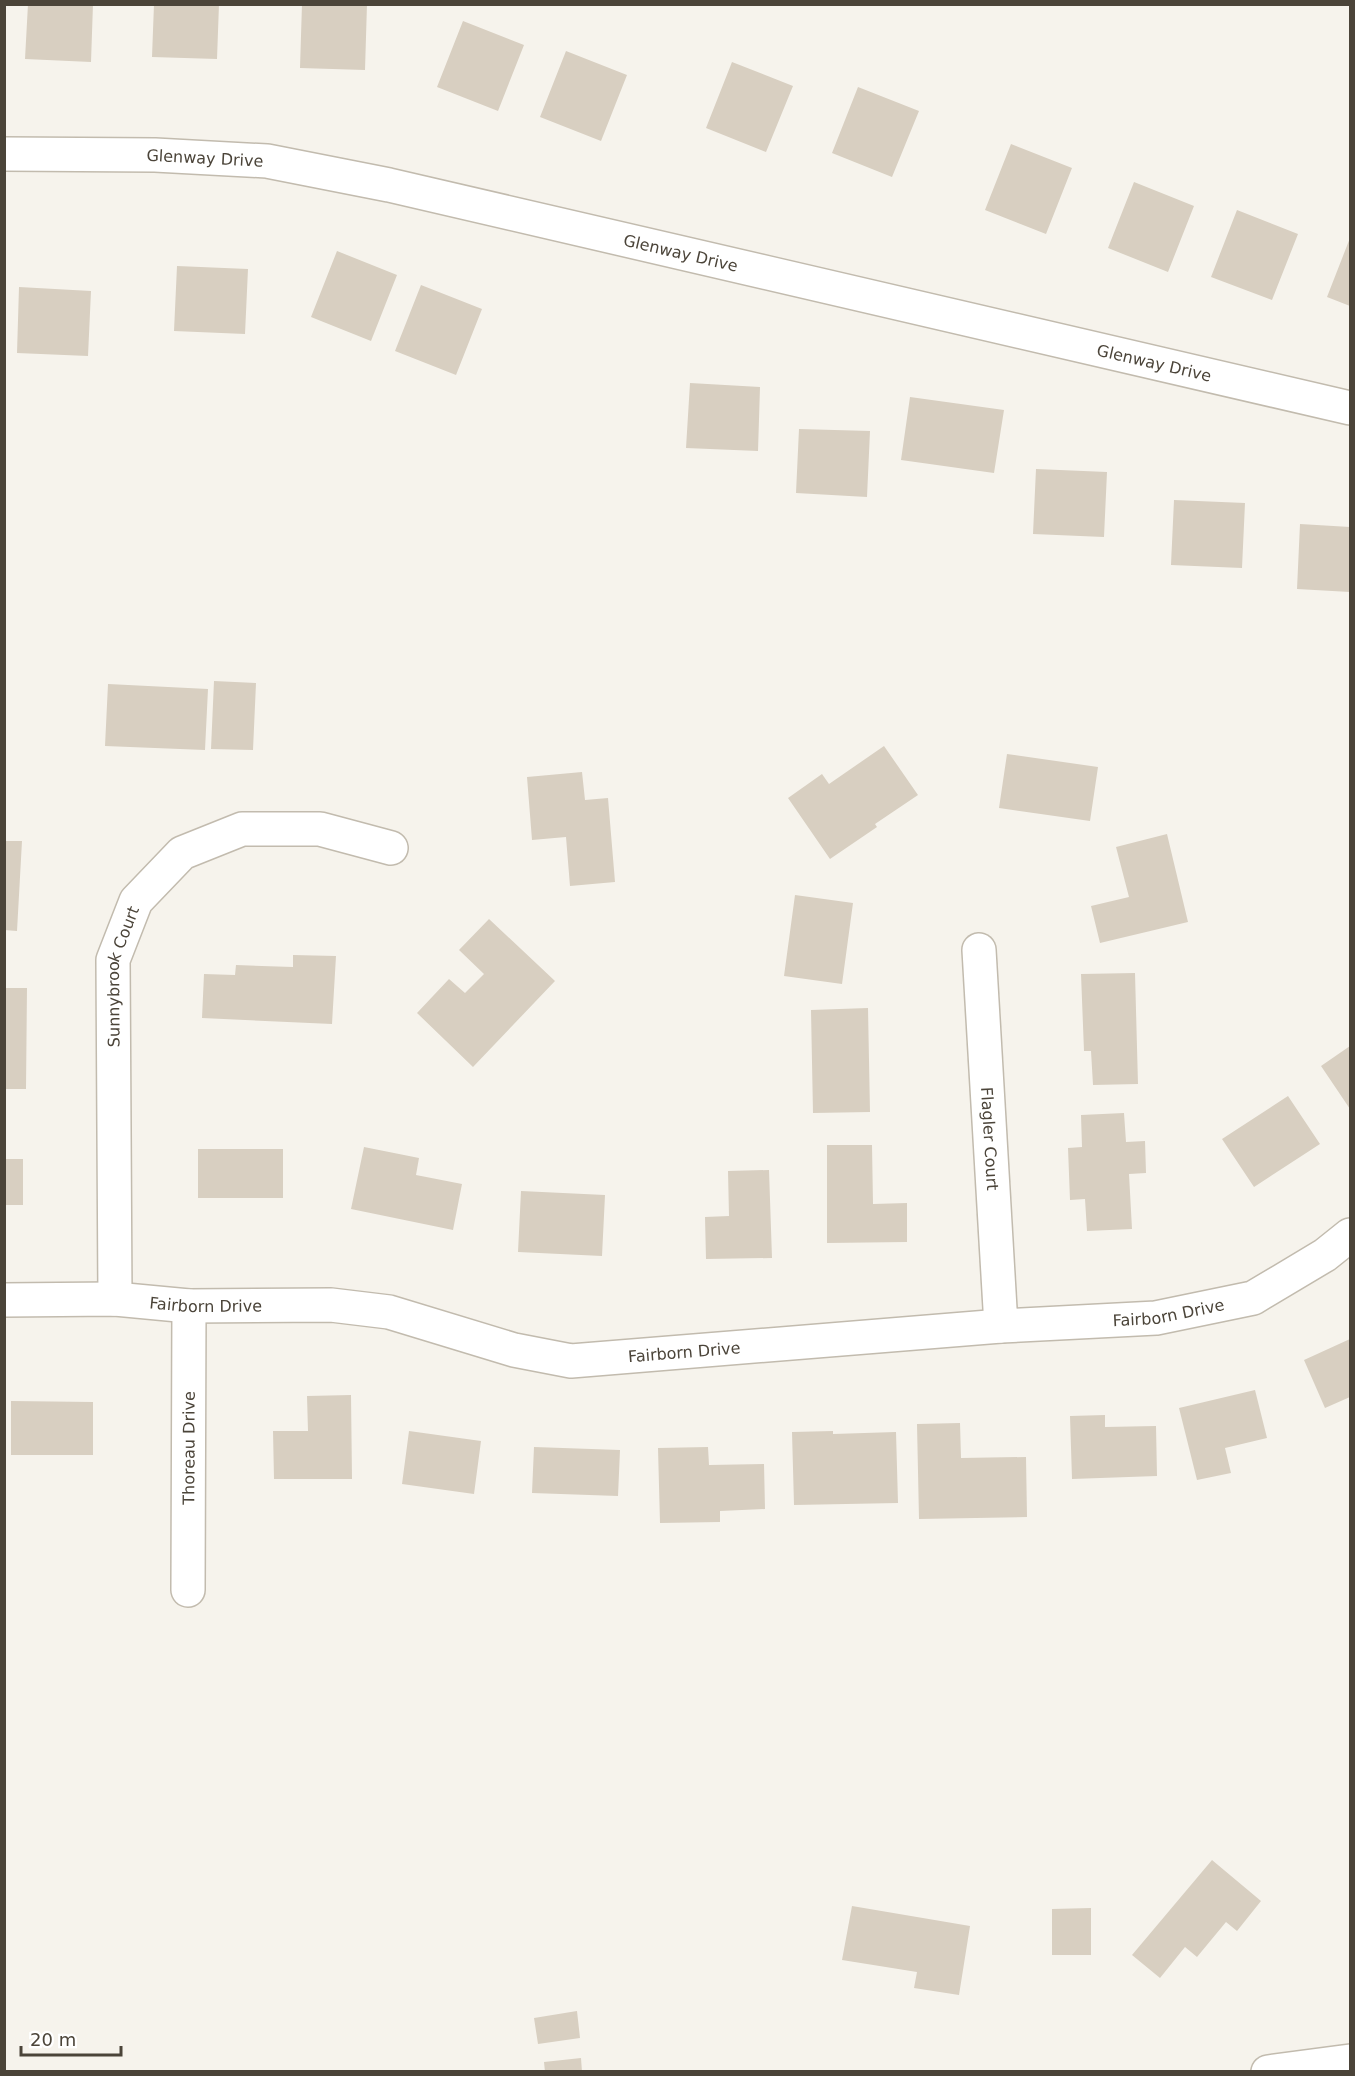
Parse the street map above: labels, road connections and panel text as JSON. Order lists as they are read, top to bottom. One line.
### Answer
{"streets":{"street":["Glenway Drive","Sunnybrook Court","Flagler Court","Fairborn Drive","Thoreau Drive"]},"crossings":[["Sunnybrook Court","Fairborn Drive"],["Flagler Court","Fairborn Drive"],["Fairborn Drive","Thoreau Drive"]],"scale_bar":"20 m"}
